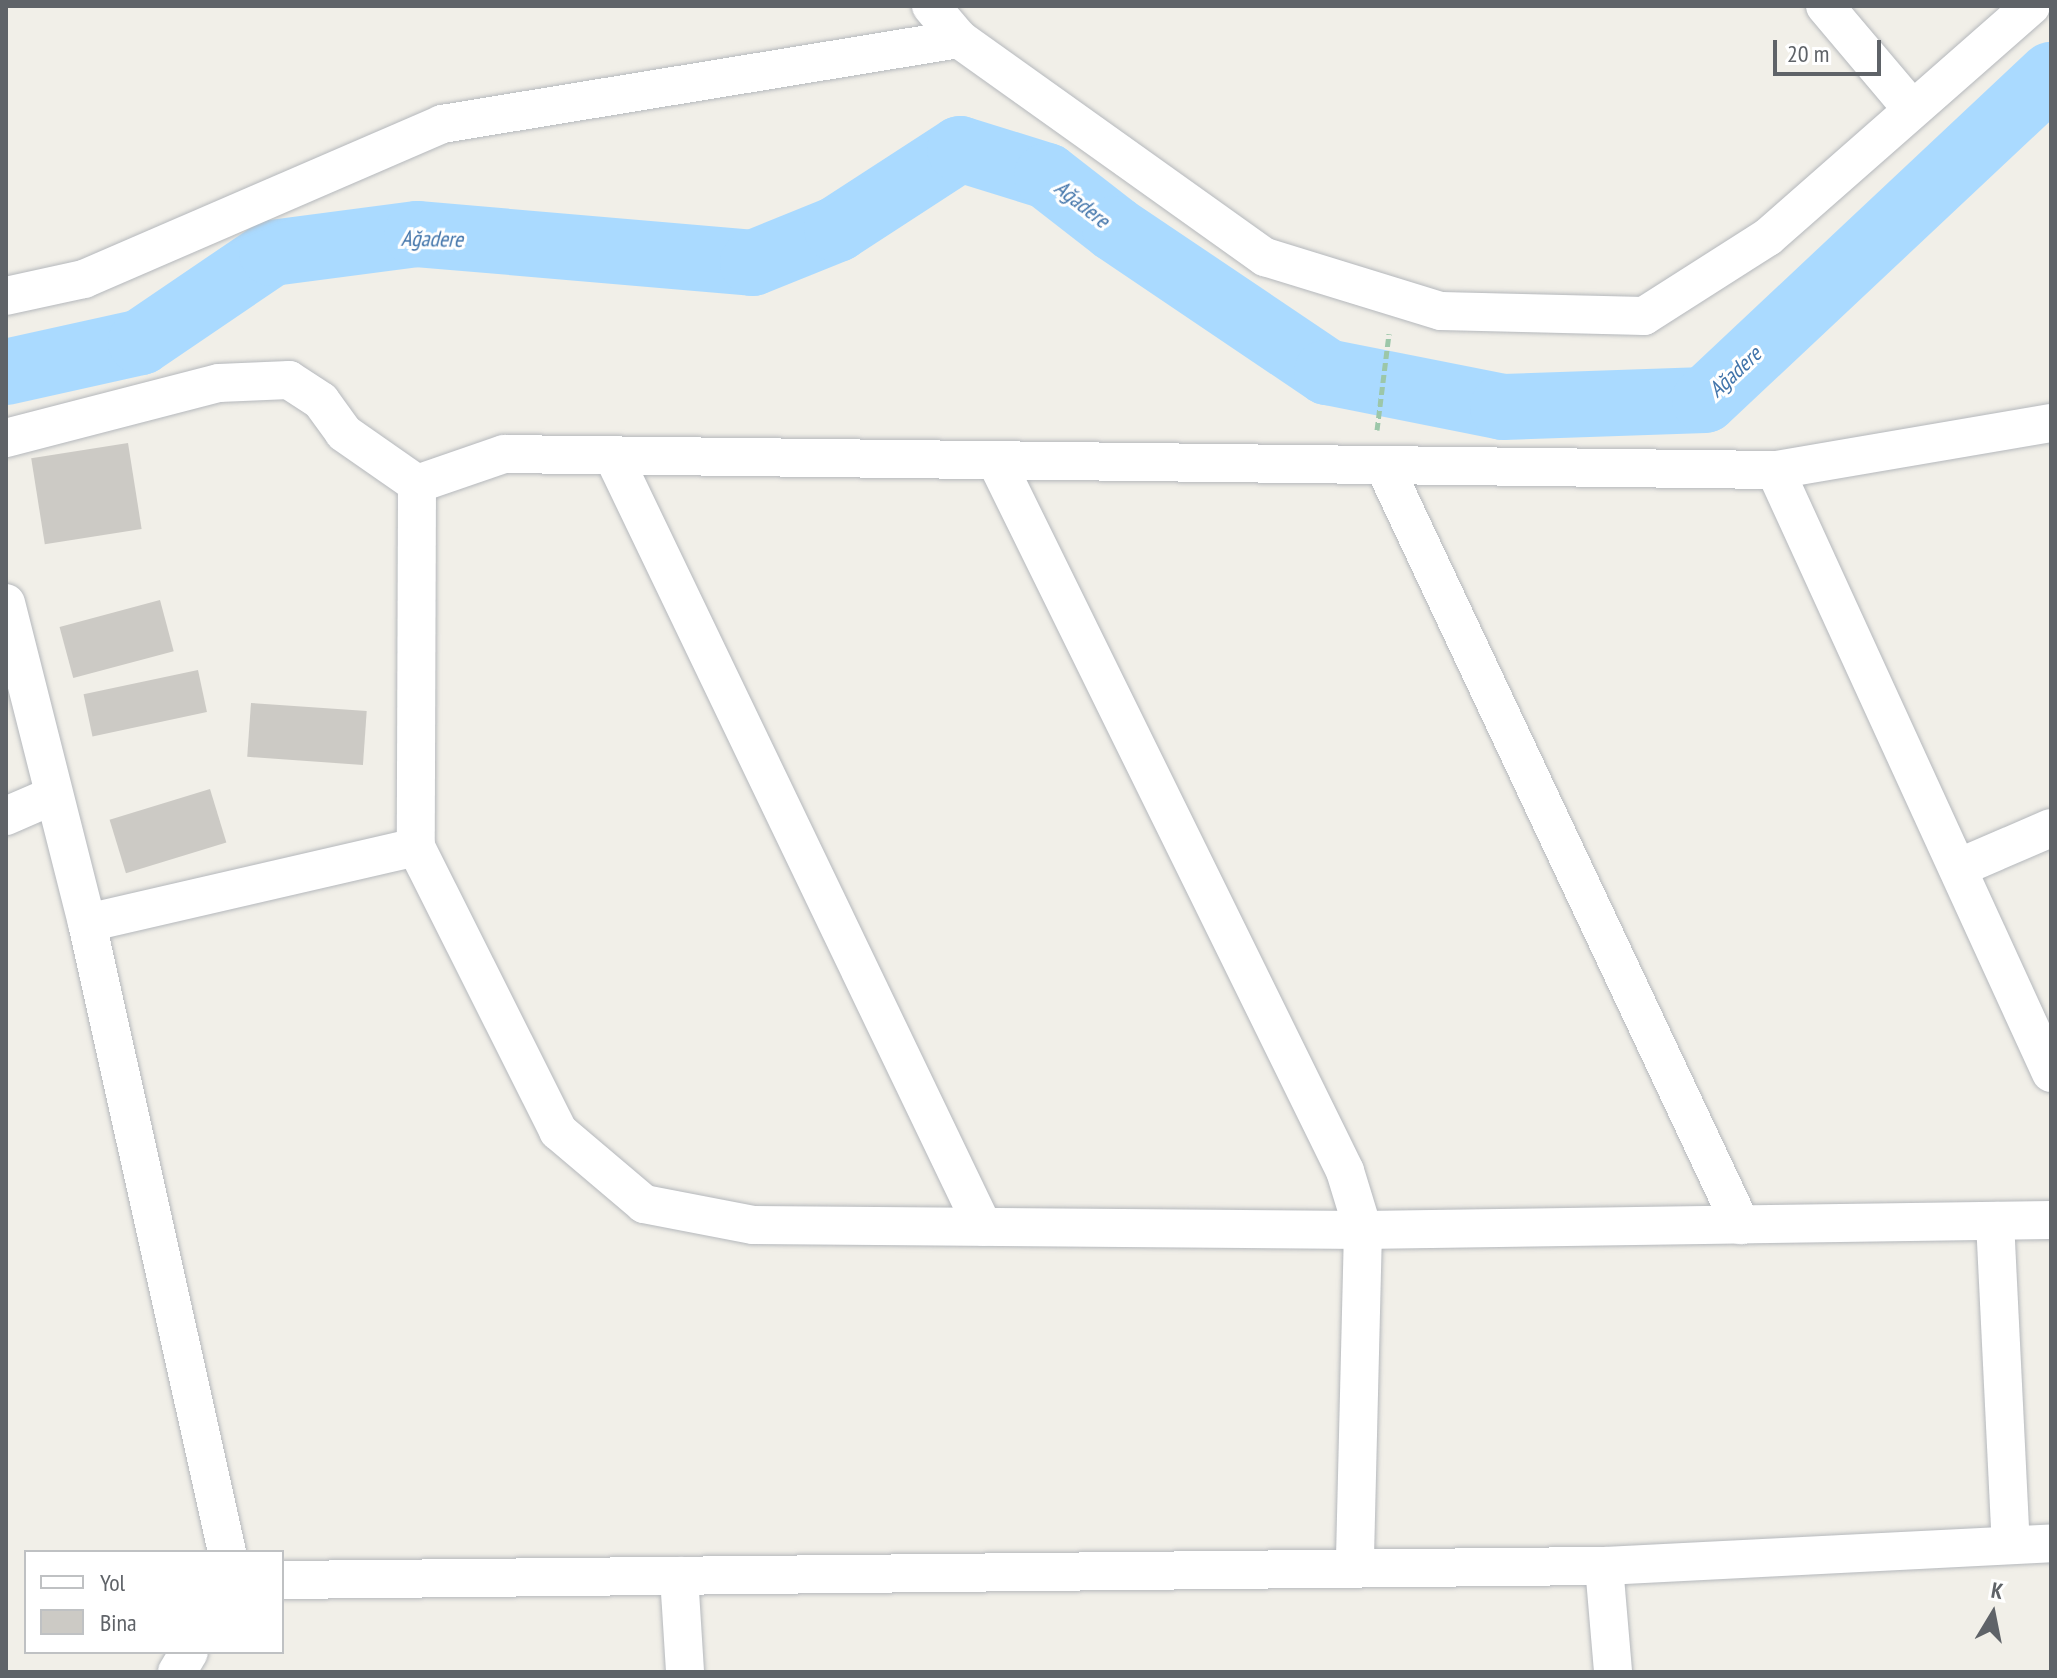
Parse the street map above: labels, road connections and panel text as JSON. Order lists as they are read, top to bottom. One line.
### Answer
{"water":["Ağadere"],"legend":["Yol","Bina"],"scale_bar":"20 m","north":"top"}
